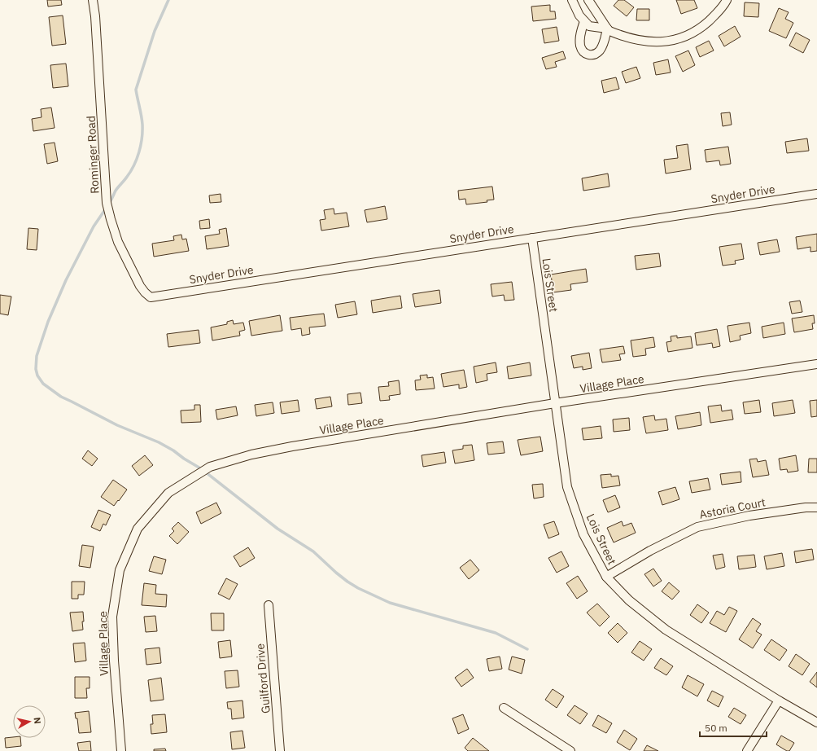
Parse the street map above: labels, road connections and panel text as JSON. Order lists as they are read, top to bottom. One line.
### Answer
{"streets":{"street":["Rominger Road","Snyder Drive","Lois Street","Village Place","Astoria Court","Guilford Drive"]},"crossings":[["Rominger Road","Snyder Drive"],["Snyder Drive","Lois Street"],["Lois Street","Village Place"],["Lois Street","Astoria Court"]],"scale_bar":"50 m","north":"right"}
